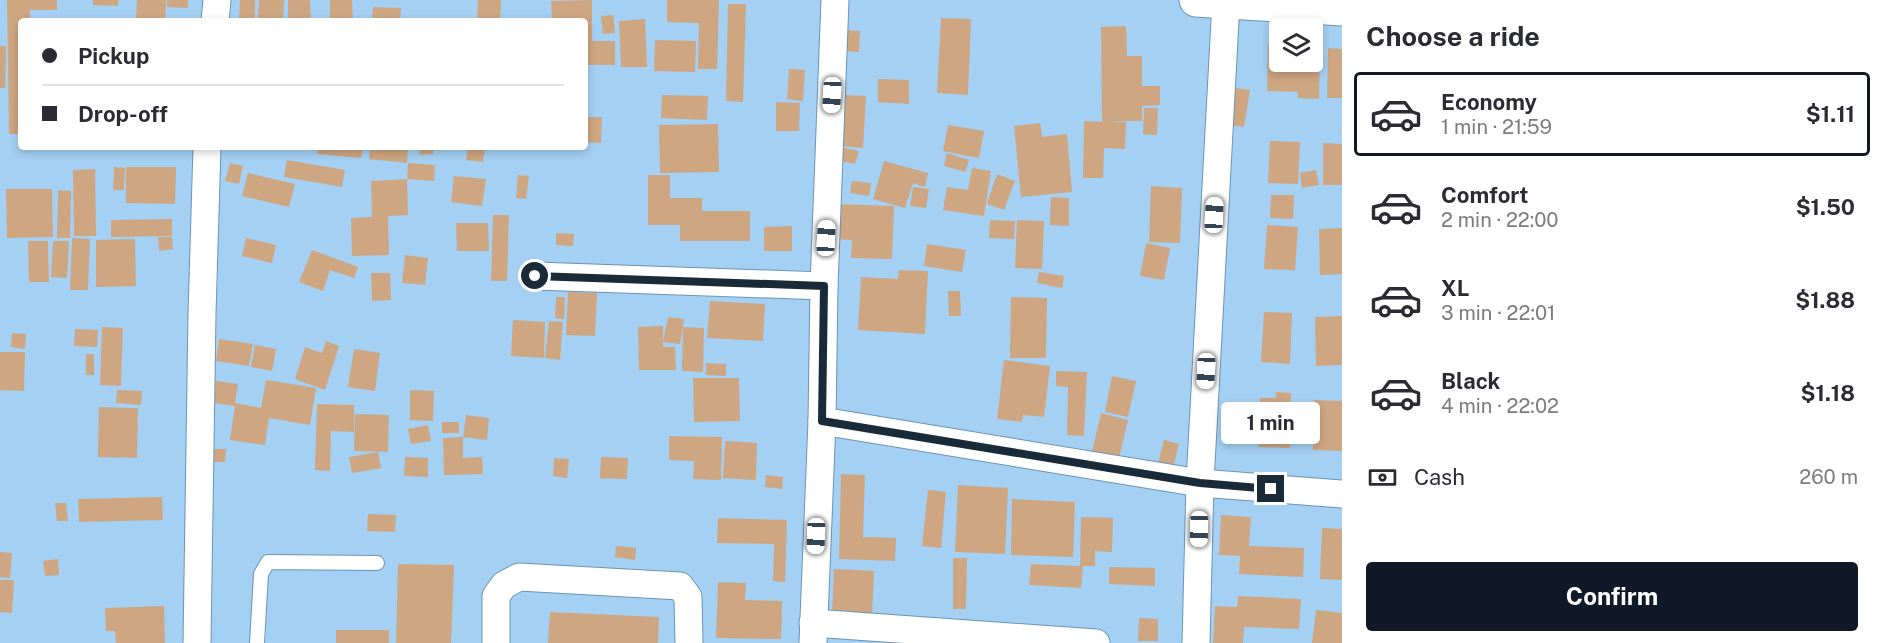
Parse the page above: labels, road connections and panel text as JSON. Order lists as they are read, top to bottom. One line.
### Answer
{"page":{"heading":"Choose a ride","banner":["Pickup","Drop-off"],"list":[{"name":"Economy","note":"1 min · 21:59","value":"$1.11"},{"name":"Comfort","note":"2 min · 22:00","value":"$1.50"},{"name":"XL","note":"3 min · 22:01","value":"$1.88"},{"name":"Black","note":"4 min · 22:02","value":"$1.18"}],"bubble":"1 min","pay":["Cash","260 m"],"buttons":"Confirm"}}
